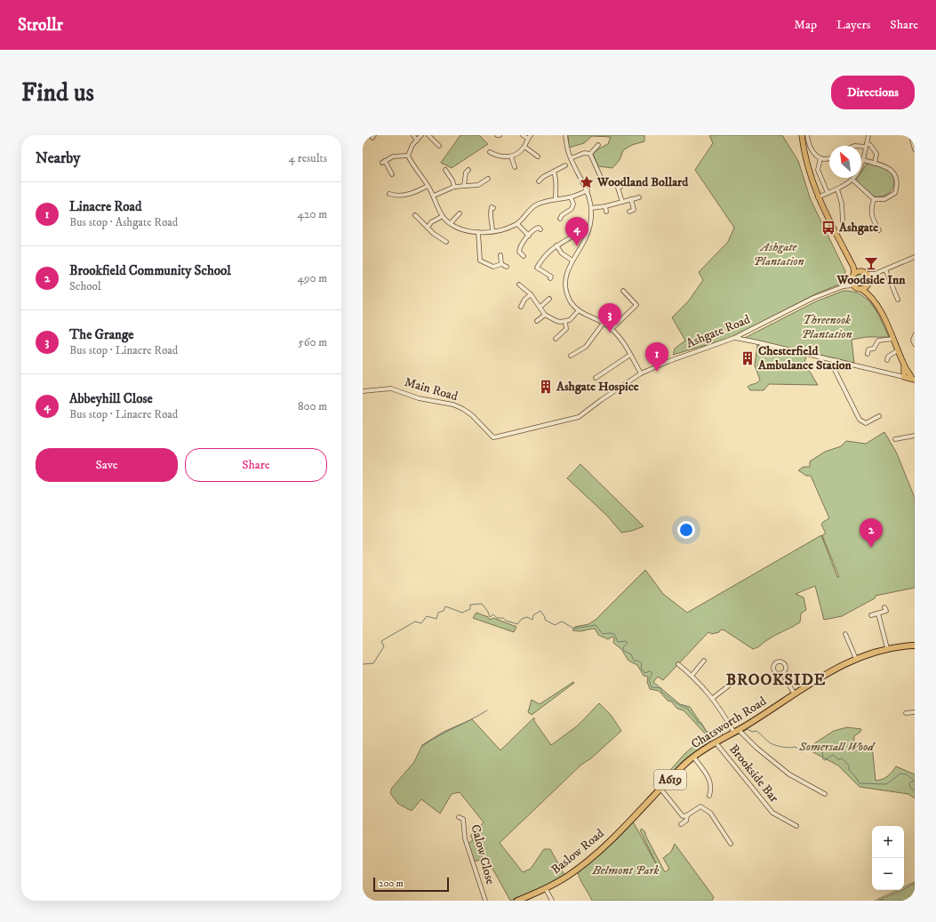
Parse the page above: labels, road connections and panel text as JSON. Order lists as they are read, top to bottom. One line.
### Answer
{"streets":{"highway":["Chatsworth Road","A619","Baslow Road"],"street":["Ashgate Road","Main Road","Brookside Bar","Calow Close"]},"crossings":[["Ashgate Road","Main Road"],["Chatsworth Road","Brookside Bar"],["Chatsworth Road","Baslow Road"]],"districts":["BROOKSIDE"],"parks":["Ashgate Plantation","Threenook Plantation","Somersall Wood","Belmont Park"],"places":{"place":["Woodland Bollard"],"bus stop":["Ashgate"],"bar":["Woodside Inn"],"building":["Chesterfield Ambulance Station","Ashgate Hospice"]},"scale_bar":"200 m","north":"top left","page":{"header":"Strollr","nav":["Map","Layers","Share"],"buttons":["Directions",["Save","Share"]],"title":"Find us","heading":["Nearby","4 results"],"list":[{"mark":"1","name":"Linacre Road","note":"Bus stop · Ashgate Road","value":"420 m"},{"mark":"2","name":"Brookfield Community School","note":"School","value":"490 m"},{"mark":"3","name":"The Grange","note":"Bus stop · Linacre Road","value":"560 m"},{"mark":"4","name":"Abbeyhill Close","note":"Bus stop · Linacre Road","value":"800 m"}],"pins":["4","3","1","2"],"map_buttons":["+","−"],"scale":"200 m"}}
